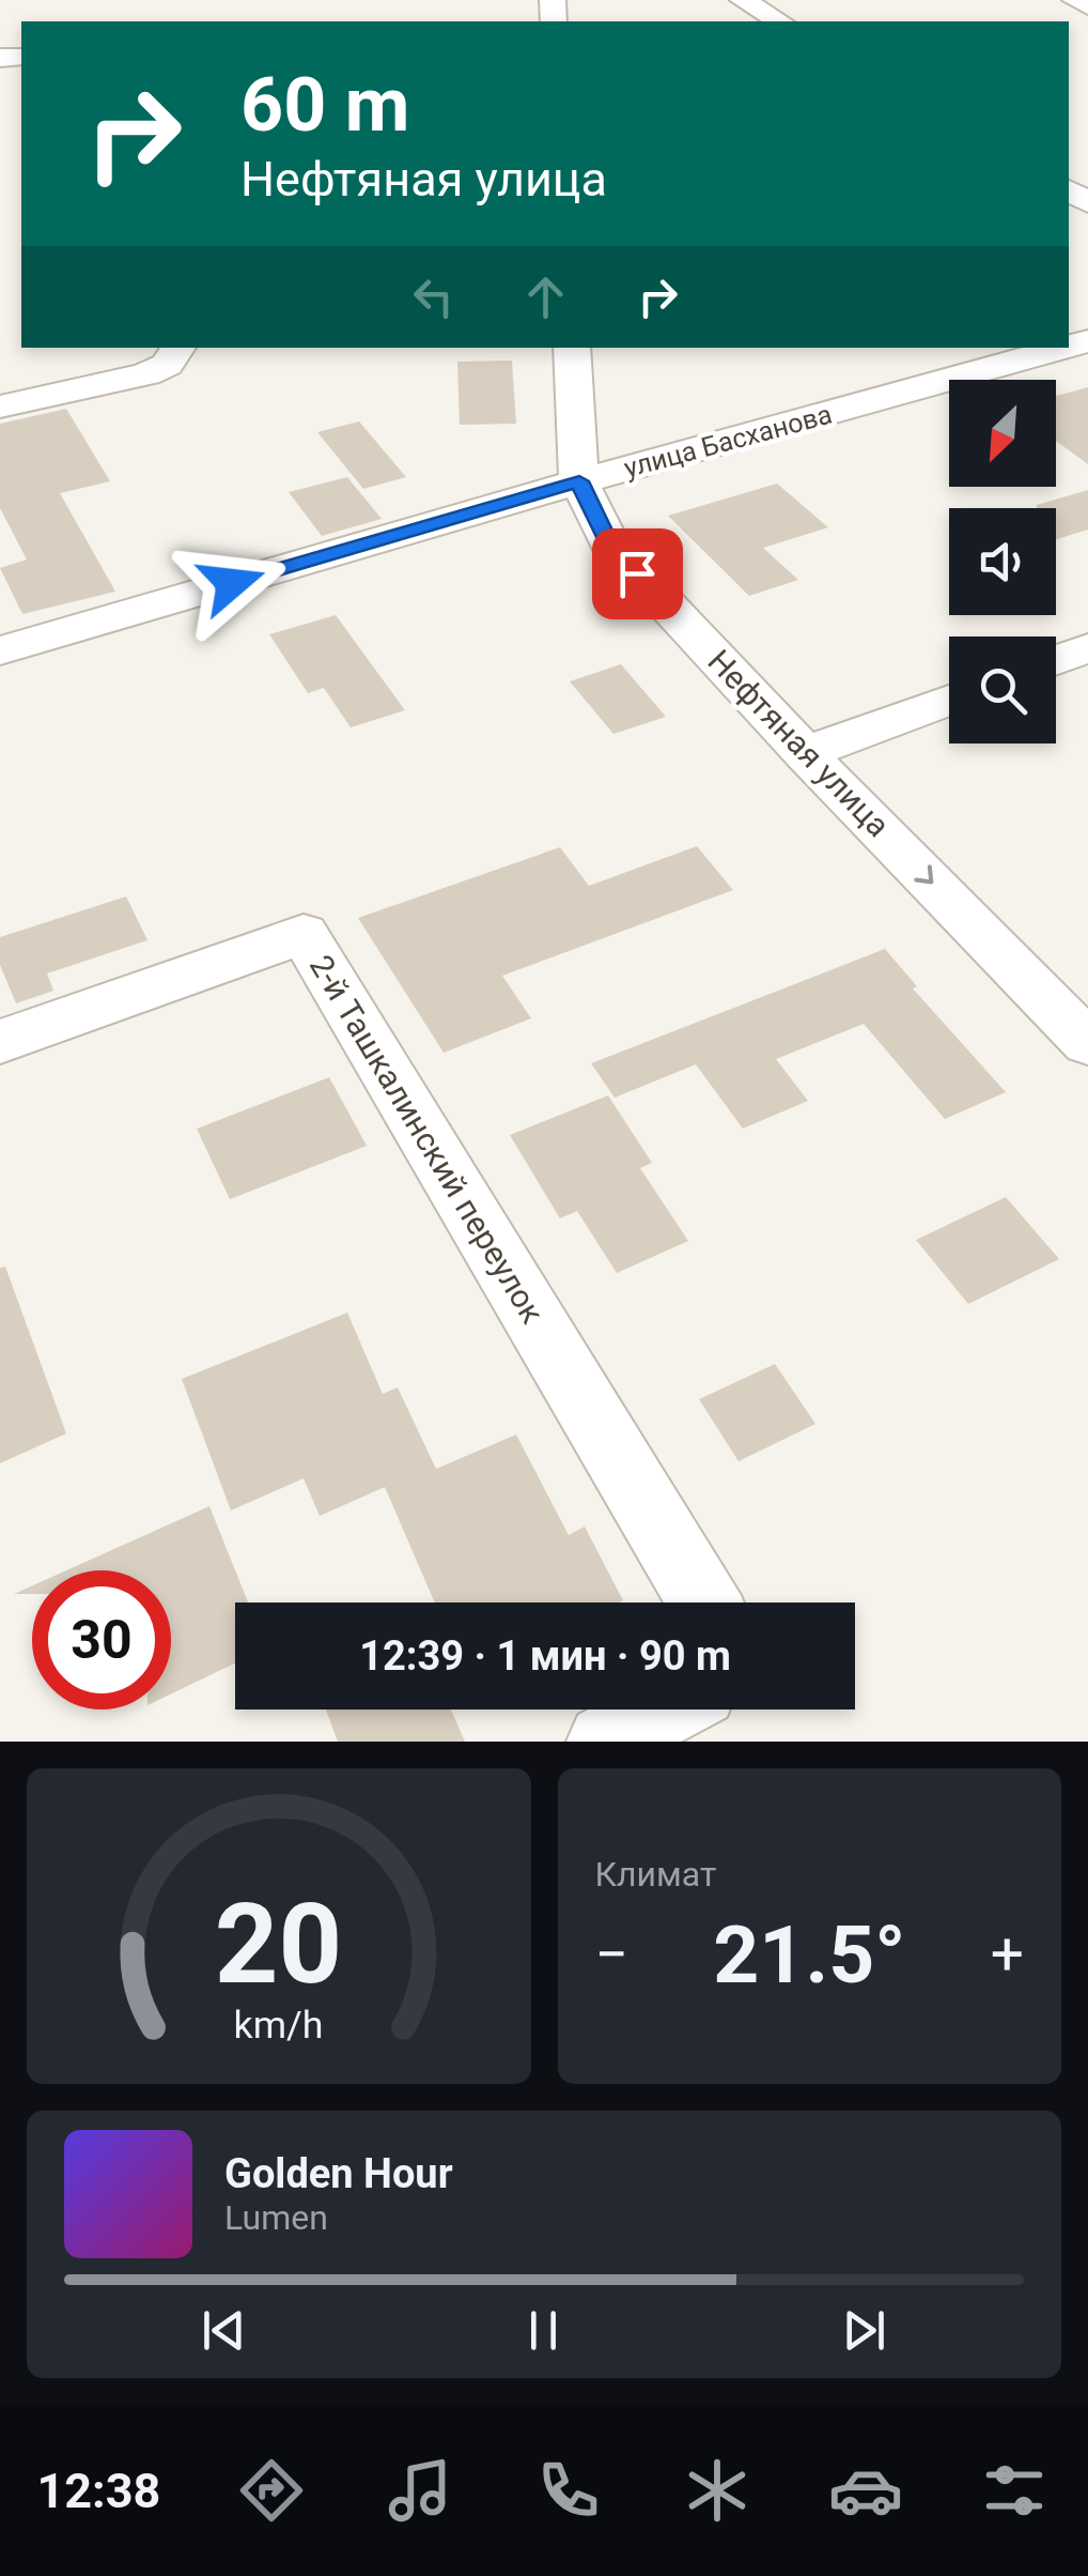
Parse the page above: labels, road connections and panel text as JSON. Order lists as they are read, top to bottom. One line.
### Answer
{"streets":{"street":["улица Басханова","Нефтяная улица","2-й Ташкалинский переулок"]},"crossings":[["улица Басханова","Нефтяная улица"]],"one_way":["Нефтяная улица"],"north":"bottom left","page":{"turn":["60 m","Нефтяная улица"],"limit":"30","trip":"12:39 · 1 мин · 90 m","tile":"Климат","heat":["−","21.5°","+"],"song":["Golden Hour","Lumen"],"tabs":"12:38","gauge":["20","km/h"]}}
